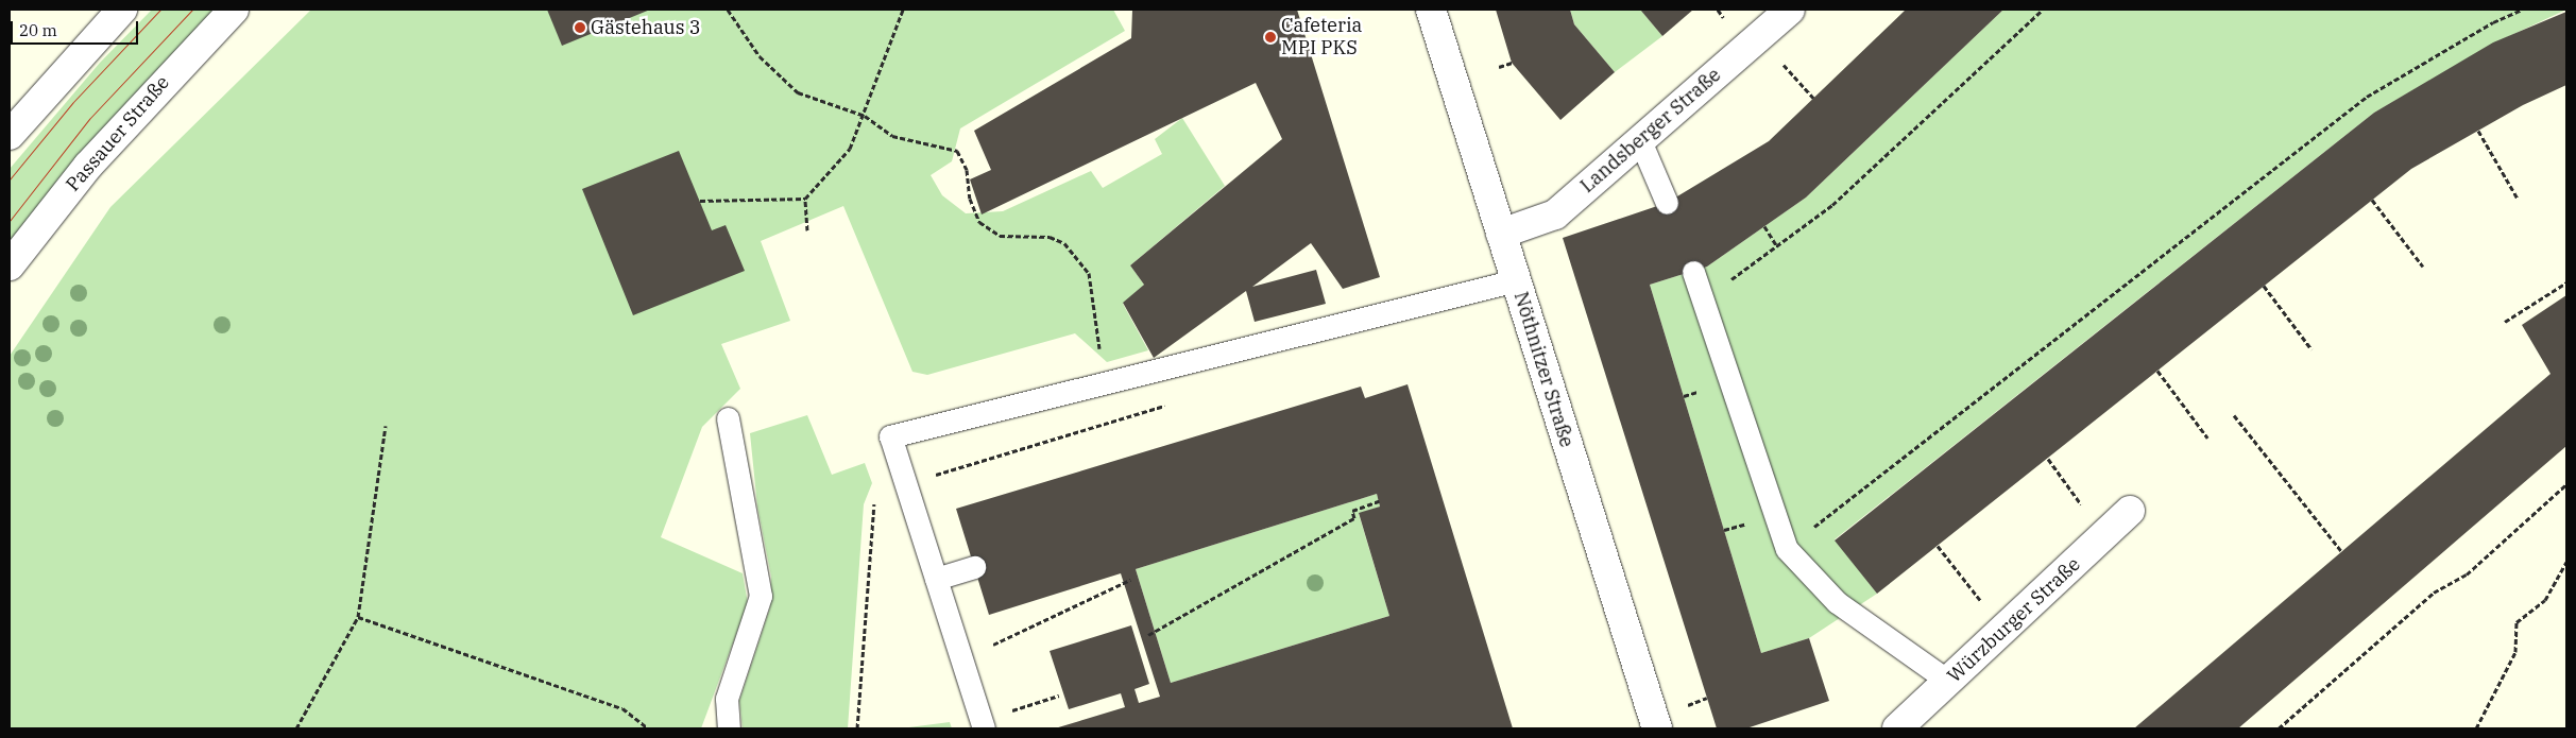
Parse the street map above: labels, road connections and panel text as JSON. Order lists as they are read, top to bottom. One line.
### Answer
{"streets":{"street":["Landsberger Straße","Passauer Straße","Nöthnitzer Straße","Würzburger Straße"]},"crossings":[["Landsberger Straße","Nöthnitzer Straße"]],"places":["Gästehaus 3","Cafeteria MPI PKS"],"scale_bar":"20 m"}
